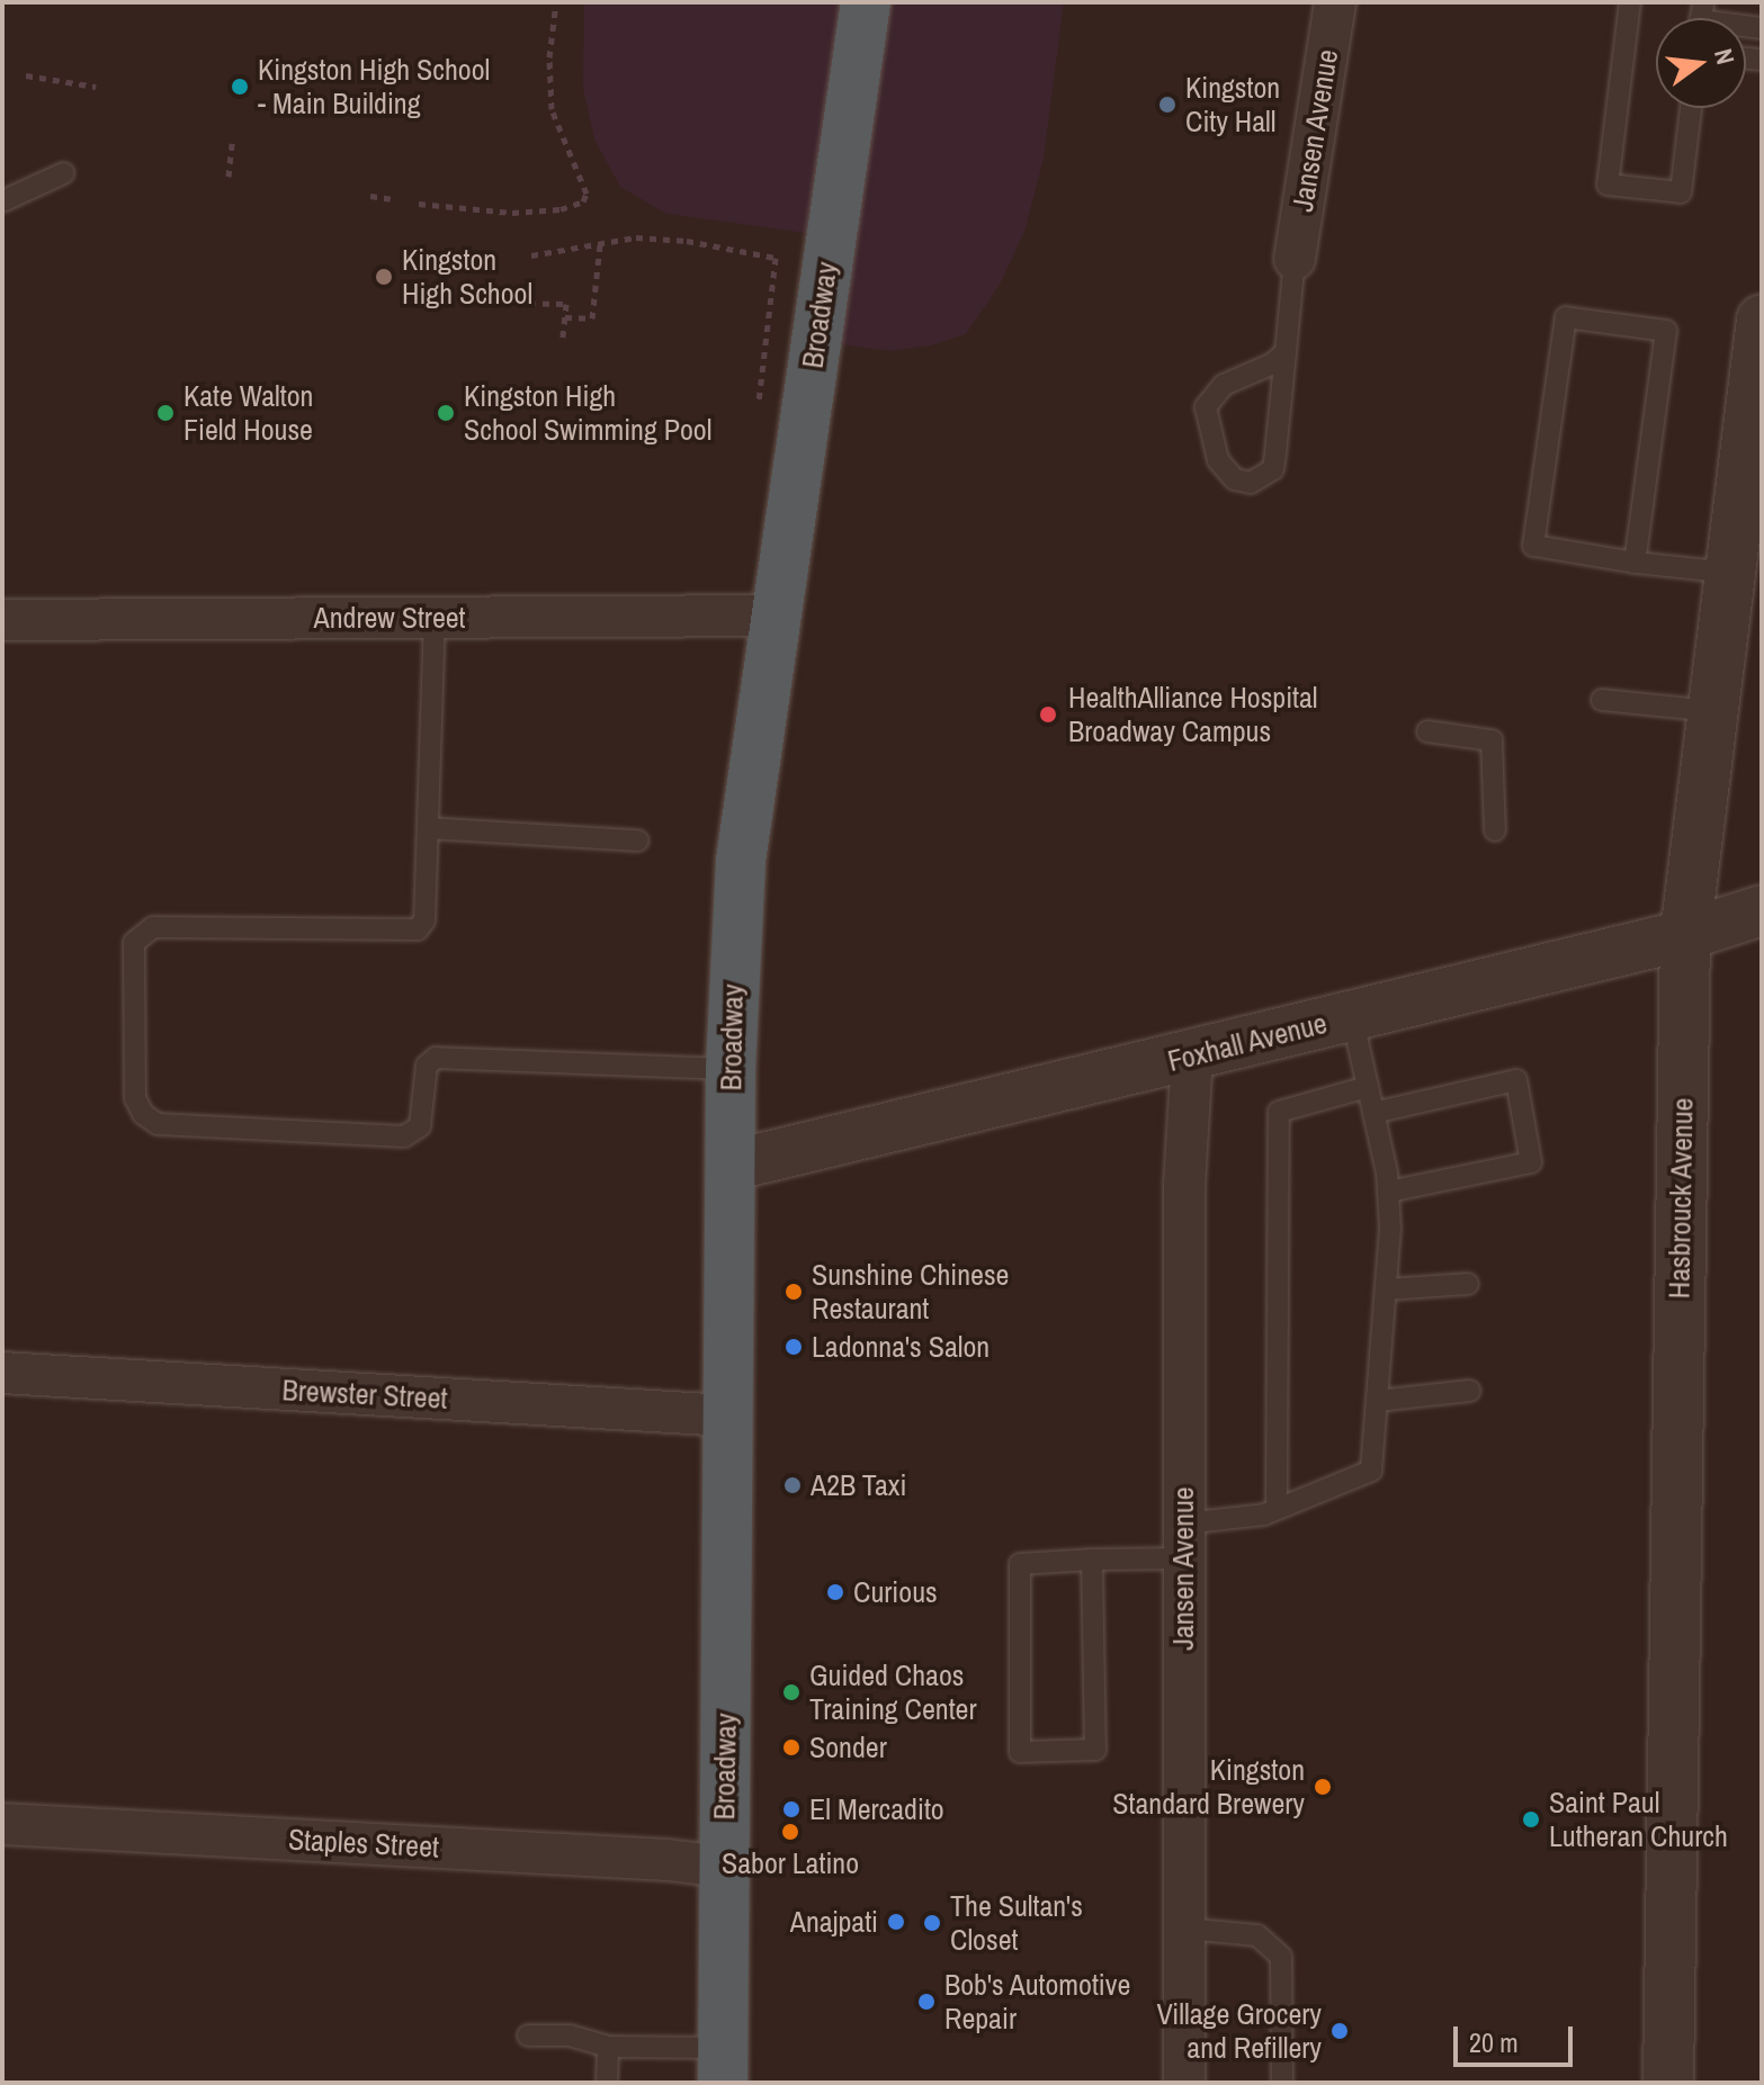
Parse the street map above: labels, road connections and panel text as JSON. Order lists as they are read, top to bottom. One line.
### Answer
{"streets":{"highway":["Broadway"],"street":["Jansen Avenue","Andrew Street","Foxhall Avenue","Hasbrouck Avenue","Brewster Street","Staples Street"]},"crossings":[["Jansen Avenue","Foxhall Avenue"],["Broadway","Andrew Street"],["Broadway","Foxhall Avenue"],["Broadway","Brewster Street"],["Broadway","Staples Street"],["Foxhall Avenue","Hasbrouck Avenue"]],"places":["Kingston High School - Main Building","Kingston City Hall","Kingston High School","Kate Walton Field House","Kingston High School Swimming Pool","HealthAlliance Hospital Broadway Campus","Sunshine Chinese Restaurant","Ladonna's Salon","A2B Taxi","Curious","Guided Chaos Training Center","Sonder","Kingston Standard Brewery","El Mercadito","Saint Paul Lutheran Church","Sabor Latino","Anajpati","The Sultan's Closet","Bob's Automotive Repair","Village Grocery and Refillery"],"scale_bar":"20 m","north":"right"}
